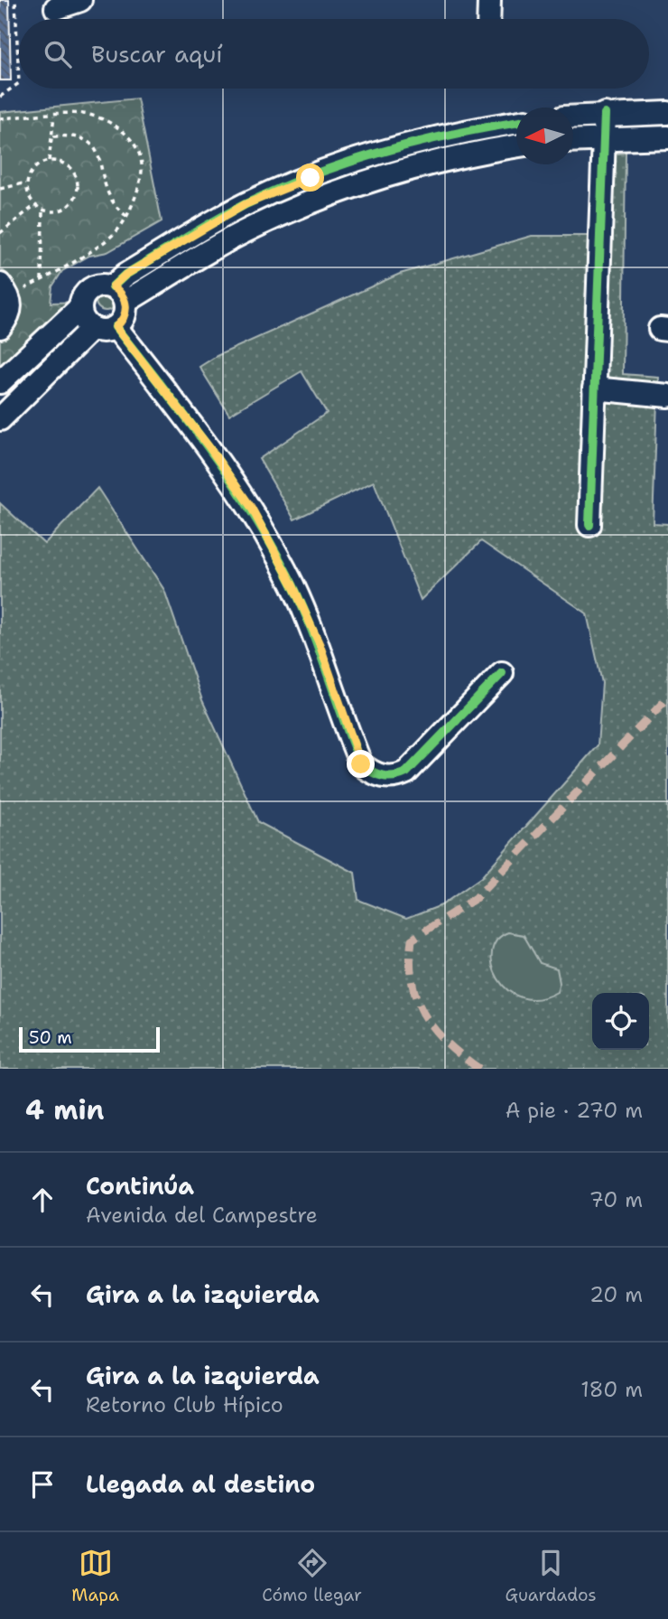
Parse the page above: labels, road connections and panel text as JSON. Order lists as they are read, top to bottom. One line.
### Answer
{"scale_bar":"50 m","north":"left","page":{"search":"Buscar aquí","scale":"50 m","heading":["4 min","A pie · 270 m"],"list":[["Continúa","Avenida del Campestre","70 m"],["Gira a la izquierda","20 m"],["Gira a la izquierda","Retorno Club Hípico","180 m"],"Llegada al destino"],"nav":["Mapa","Cómo llegar","Guardados"]}}
